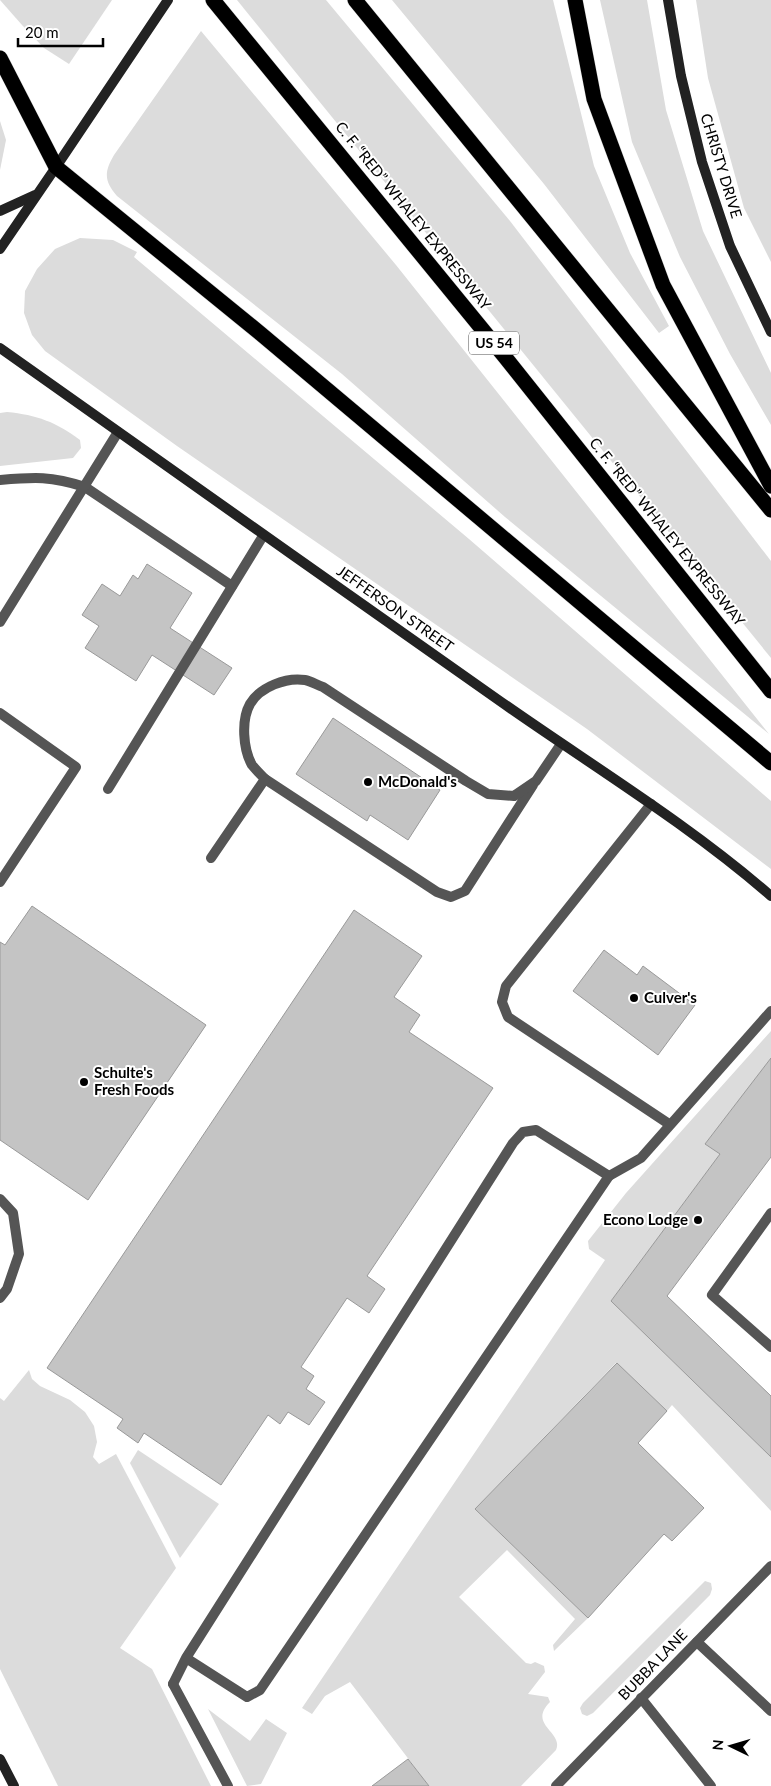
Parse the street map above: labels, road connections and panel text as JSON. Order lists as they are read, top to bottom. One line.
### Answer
{"streets":{"highway":["C. F. “RED” WHALEY EXPRESSWAY","US 54"],"street":["CHRISTY DRIVE","JEFFERSON STREET","BUBBA LANE"]},"places":["McDonald's","Culver's","Schulte's Fresh Foods","Econo Lodge"],"scale_bar":"20 m","north":"left"}
